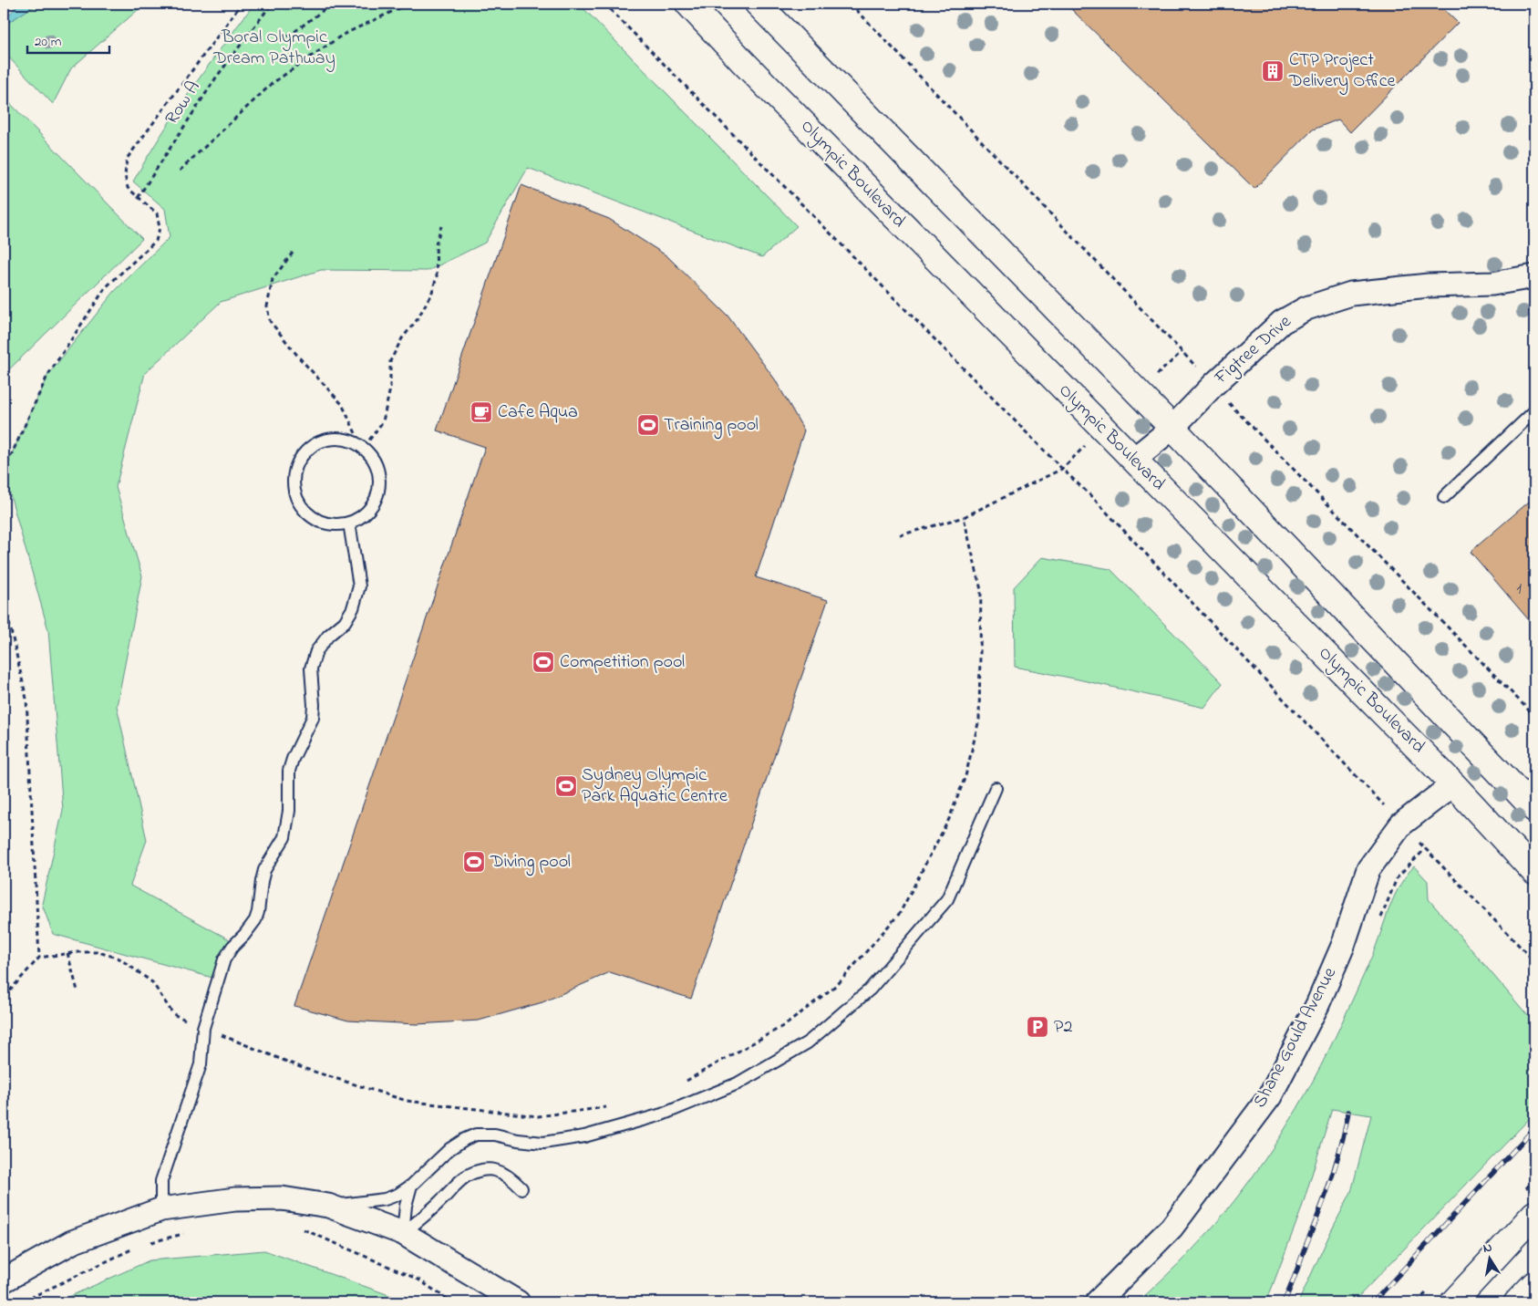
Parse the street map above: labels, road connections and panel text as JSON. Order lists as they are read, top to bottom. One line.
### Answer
{"streets":{"street":["Olympic Boulevard","Figtree Drive","Shane Gould Avenue"],"path":["Row A"]},"crossings":[["Olympic Boulevard","Figtree Drive"],["Olympic Boulevard","Shane Gould Avenue"]],"parks":["Boral Olympic Dream Pathway"],"places":{"building":["CTP Project Delivery Office"],"cafe":["Cafe Aqua"],"sports":["Training pool","Competition pool","Sydney Olympic Park Aquatic Centre","Diving pool"],"parking":["P2"]},"house_numbers":["1"],"scale_bar":"20 m","north":"top"}
